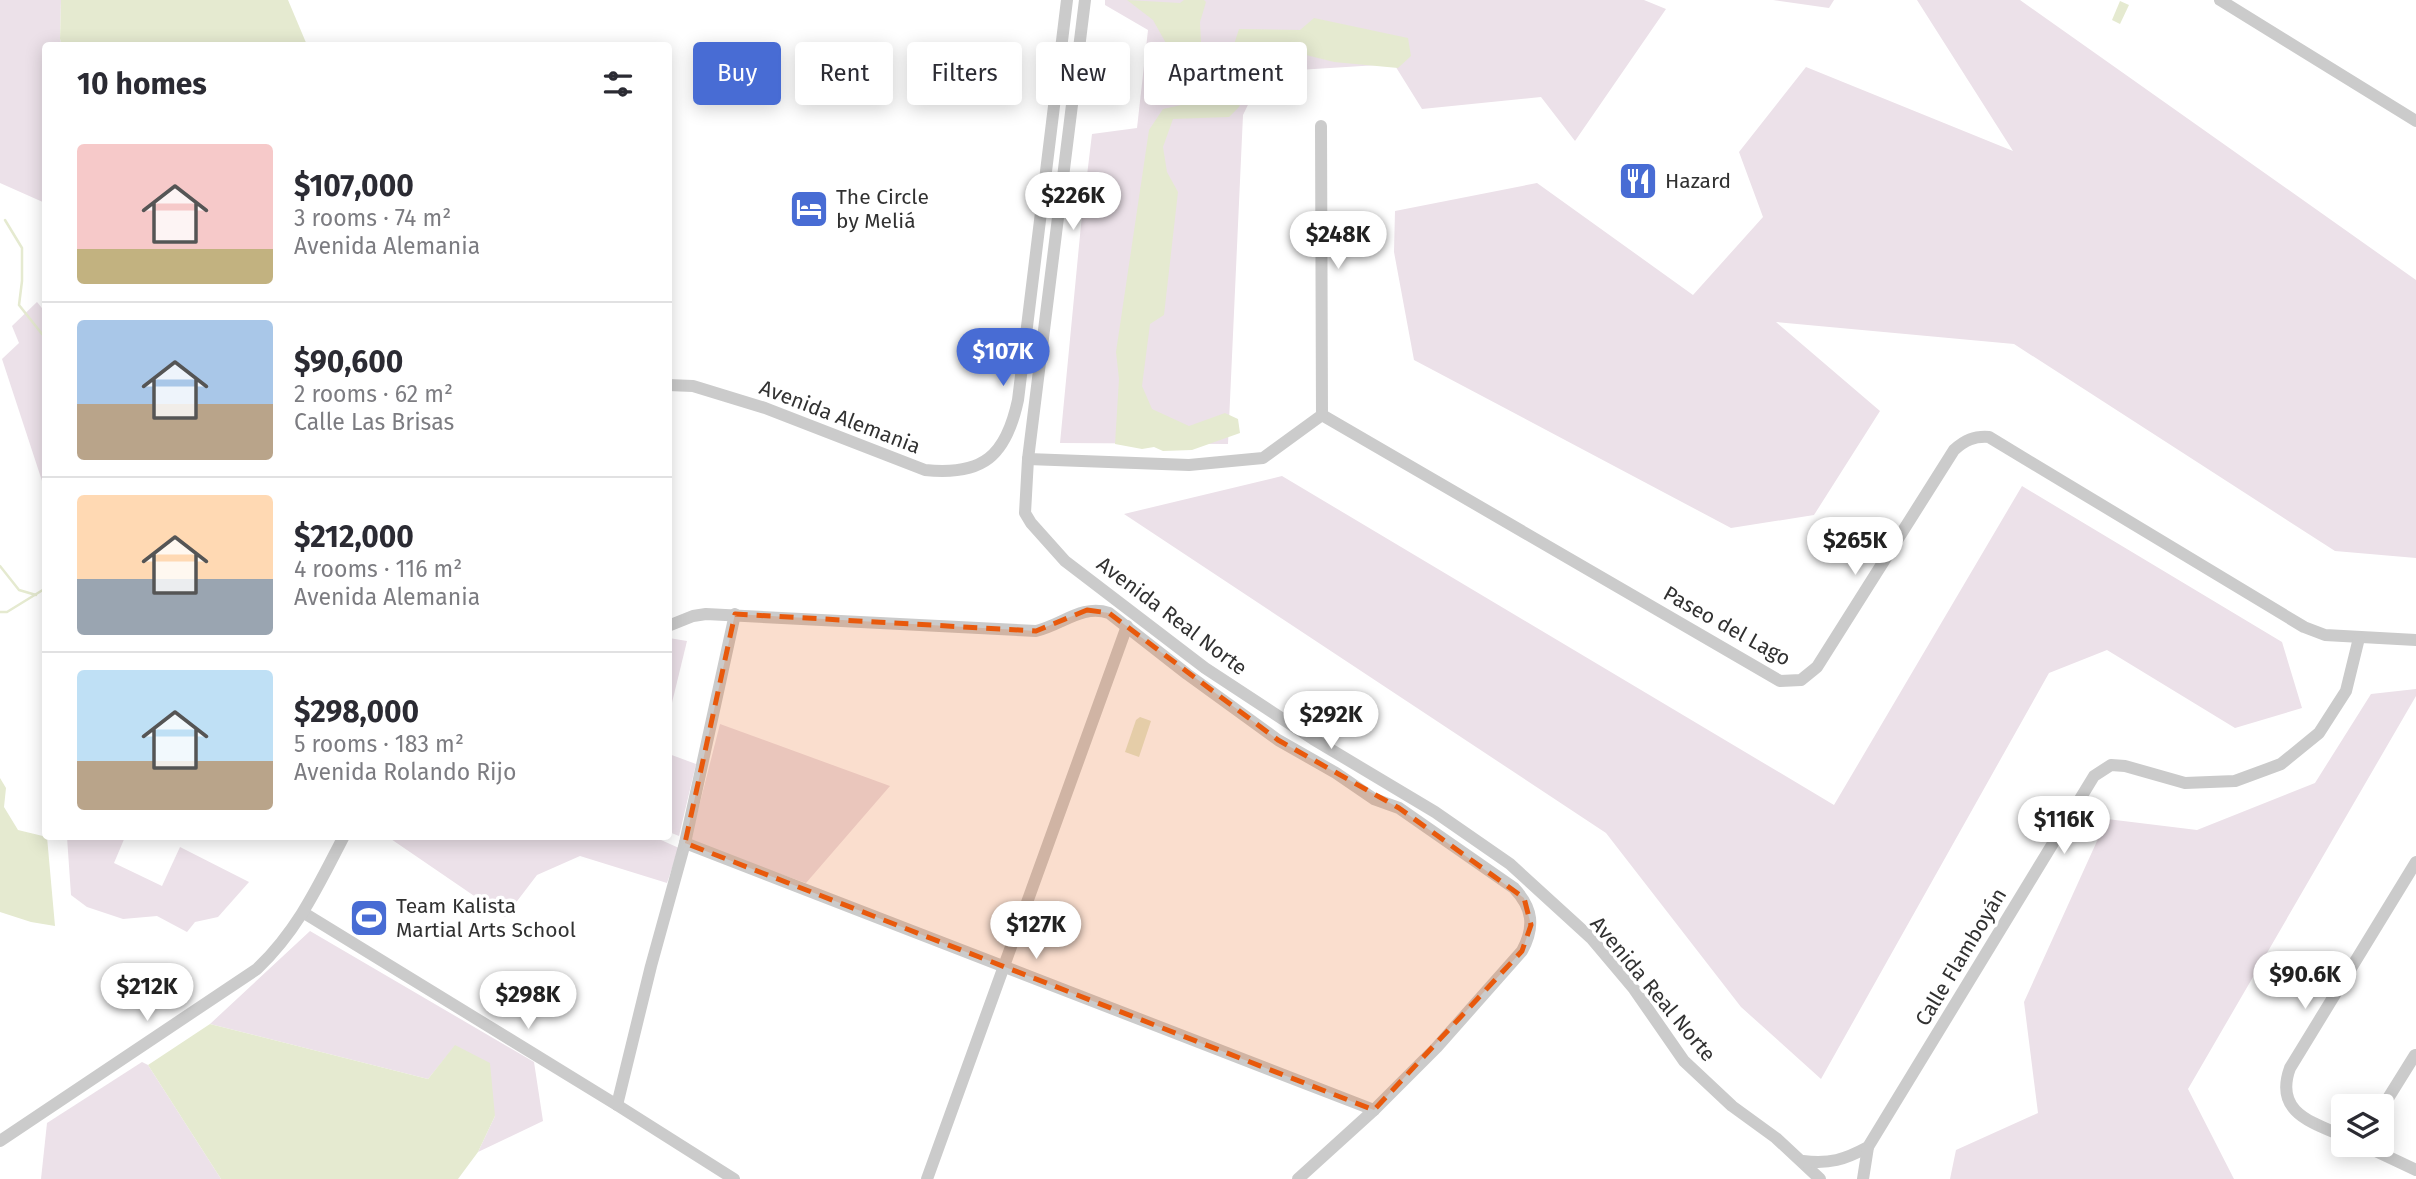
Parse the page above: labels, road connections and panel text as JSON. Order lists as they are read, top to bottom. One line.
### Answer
{"streets":{"street":["Avenida Alemania","Avenida Real Norte","Paseo del Lago","Calle Flamboyán"]},"crossings":[["Paseo del Lago","Calle Flamboyán"]],"places":{"restaurant":["Hazard"],"hotel":["The Circle by Meliá"],"sports":["Team Kalista Martial Arts School"]},"page":{"chip":["Buy","Rent","Filters","New","Apartment"],"heading":"10 homes","list":[{"name":"$107,000","note":"3 rooms · 74 m² · Avenida Alemania"},{"name":"$90,600","note":"2 rooms · 62 m² · Calle Las Brisas"},{"name":"$212,000","note":"4 rooms · 116 m² · Avenida Alemania"},{"name":"$298,000","note":"5 rooms · 183 m² · Avenida Rolando Rijo"}],"price":["$226K","$248K","$107K","$265K","$292K","$116K","$127K","$90.6K","$212K","$298K"]}}
